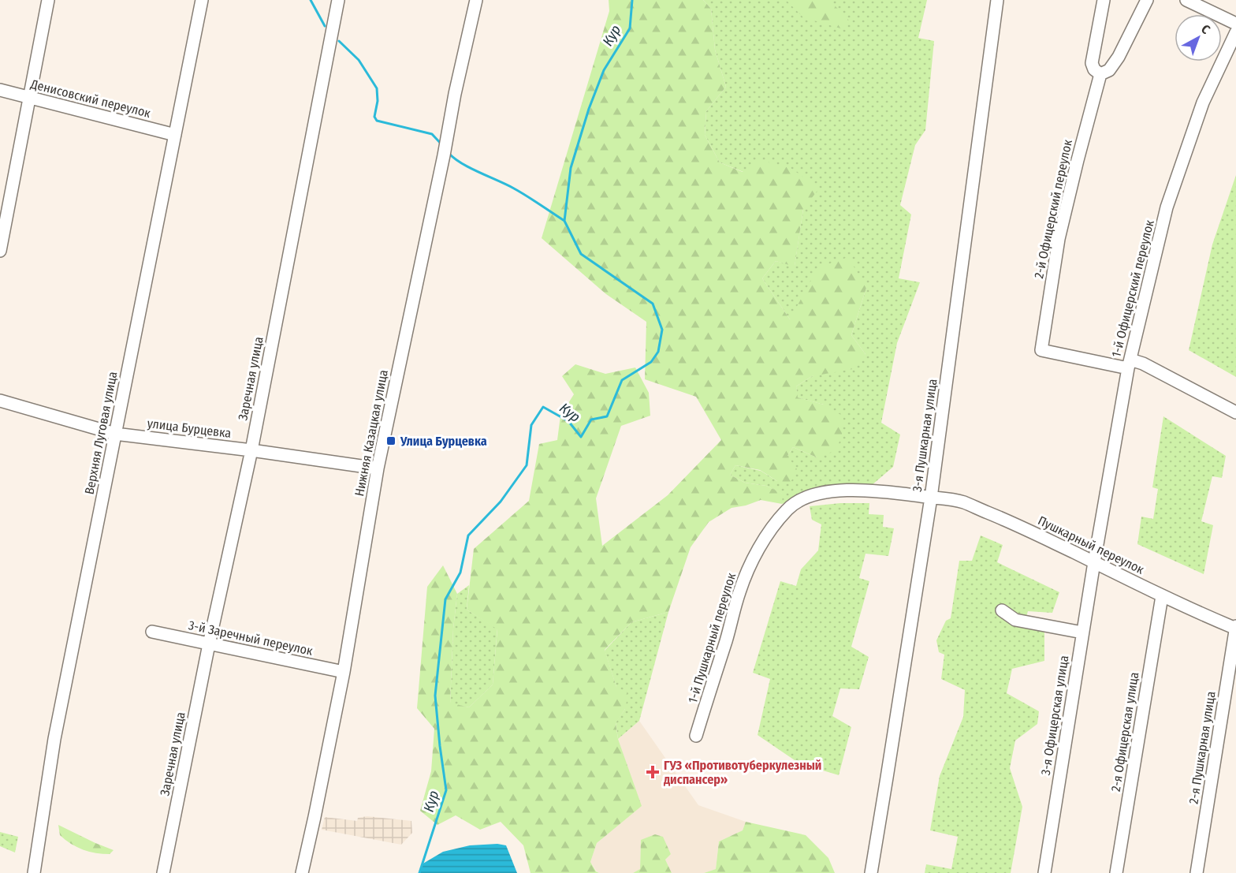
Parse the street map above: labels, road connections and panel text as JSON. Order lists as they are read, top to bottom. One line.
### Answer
{"streets":{"street":["Денисовский переулок","2-й Офицерский переулок","1-й Офицерский переулок","Заречная улица","улица Бурцевка","Верхняя Луговая улица","Нижняя Казацкая улица","3-я Пушкарная улица","Пушкарный переулок","3-й Заречный переулок","1-й Пушкарный переулок","3-я Офицерская улица","2-я Офицерская улица","2-я Пушкарная улица"]},"crossings":[["Денисовский переулок","Верхняя Луговая улица"],["2-й Офицерский переулок","1-й Офицерский переулок"],["1-й Офицерский переулок","Пушкарный переулок"],["1-й Офицерский переулок","3-я Офицерская улица"],["Заречная улица","улица Бурцевка"],["Заречная улица","3-й Заречный переулок"],["улица Бурцевка","Верхняя Луговая улица"],["улица Бурцевка","Нижняя Казацкая улица"],["Нижняя Казацкая улица","3-й Заречный переулок"],["3-я Пушкарная улица","Пушкарный переулок"],["3-я Пушкарная улица","1-й Пушкарный переулок"],["Пушкарный переулок","1-й Пушкарный переулок"],["Пушкарный переулок","3-я Офицерская улица"],["Пушкарный переулок","2-я Офицерская улица"],["Пушкарный переулок","2-я Пушкарная улица"]],"water":["Кур"],"places":{"transit":["Улица Бурцевка"],"health":["ГУЗ «Противотуберкулезный диспансер»"]},"north":"top right"}
